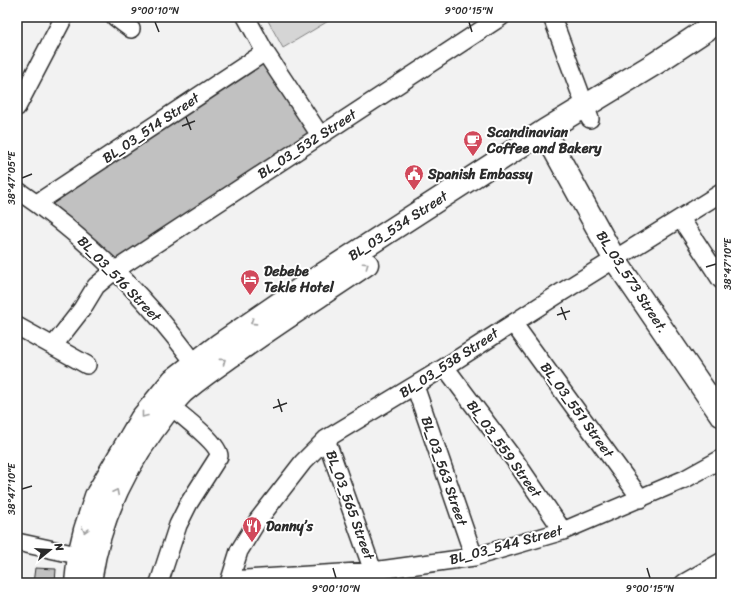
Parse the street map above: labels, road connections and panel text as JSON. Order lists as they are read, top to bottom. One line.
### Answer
{"streets":{"main road":["BL_03_534 Street","BL_03_573 Street."],"street":["BL_03_514 Street","BL_03_532 Street","BL_03_516 Street","BL_03_538 Street","BL_03_551 Street","BL_03_559 Street","BL_03_563 Street","BL_03_565 Street","BL_03_544 Street"]},"crossings":[["BL_03_514 Street","BL_03_516 Street"],["BL_03_532 Street","BL_03_516 Street"],["BL_03_534 Street","BL_03_516 Street"],["BL_03_534 Street","BL_03_573 Street."],["BL_03_573 Street.","BL_03_538 Street"],["BL_03_538 Street","BL_03_551 Street"],["BL_03_538 Street","BL_03_559 Street"],["BL_03_538 Street","BL_03_563 Street"],["BL_03_538 Street","BL_03_565 Street"],["BL_03_538 Street","BL_03_544 Street"],["BL_03_551 Street","BL_03_544 Street"],["BL_03_559 Street","BL_03_544 Street"],["BL_03_563 Street","BL_03_544 Street"],["BL_03_565 Street","BL_03_544 Street"]],"places":{"cafe":["Scandinavian Coffee and Bakery"],"public building":["Spanish Embassy"],"hotel":["Debebe Tekle Hotel"],"restaurant":["Danny’s"]},"north":"right","coordinates":["9°00'10\"N","9°00'15\"N","38°47'05\"E","38°47'10\"E"]}
